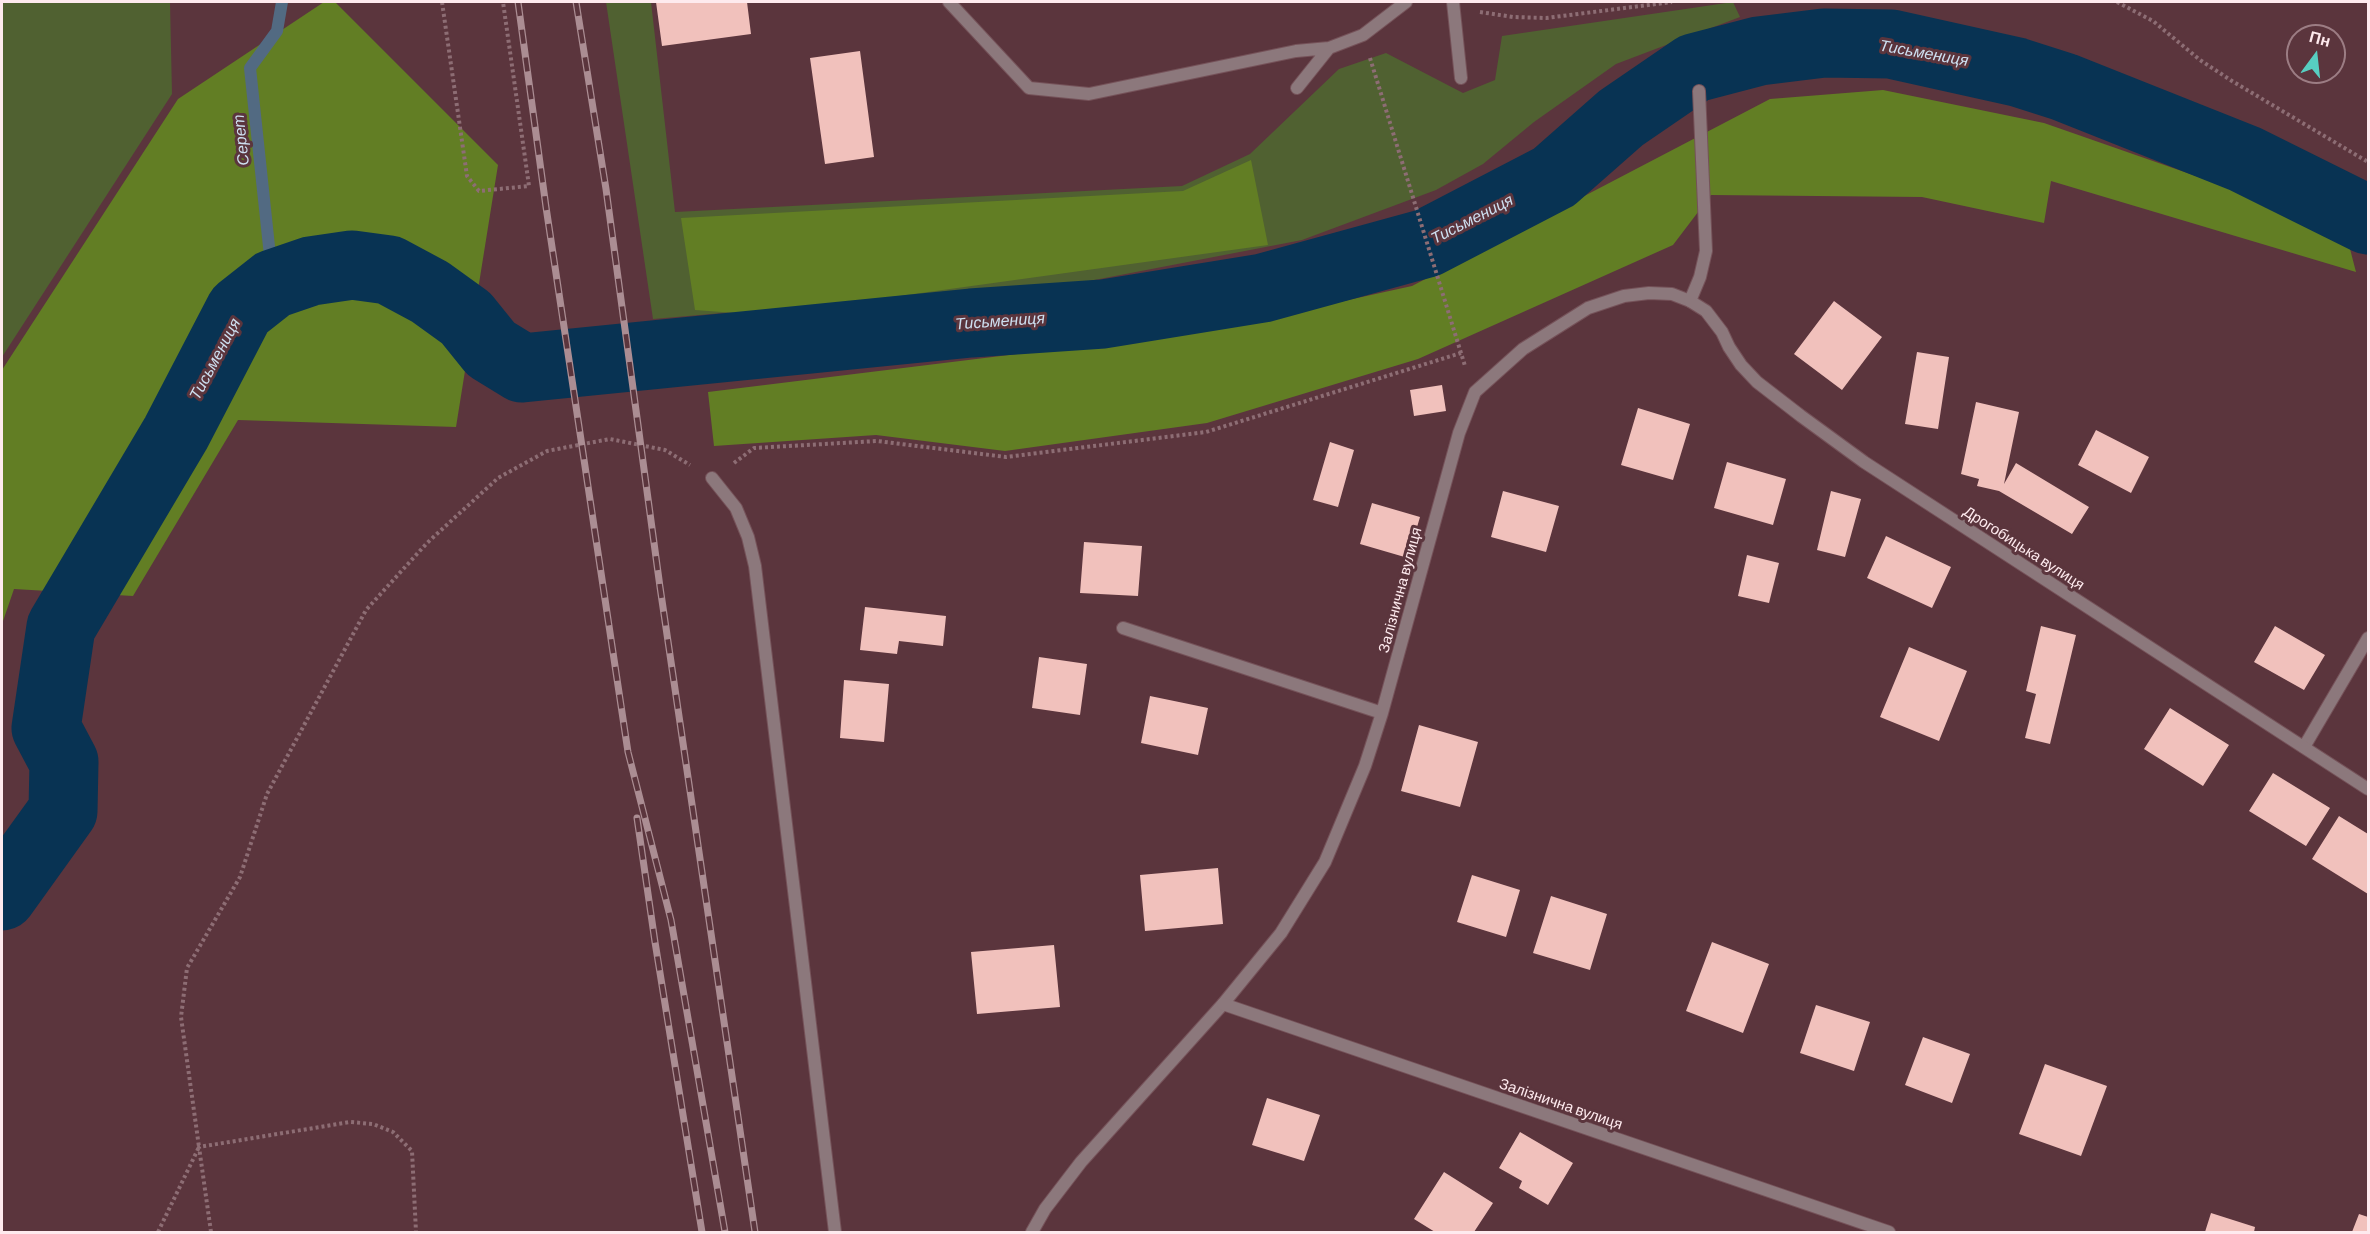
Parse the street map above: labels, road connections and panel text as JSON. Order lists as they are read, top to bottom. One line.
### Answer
{"streets":{"street":["Дрогобицька вулиця","Залізнична вулиця"]},"crossings":[["Дрогобицька вулиця","Залізнична вулиця"]],"water":["Тисьмениця","Серет"],"north":"top"}
